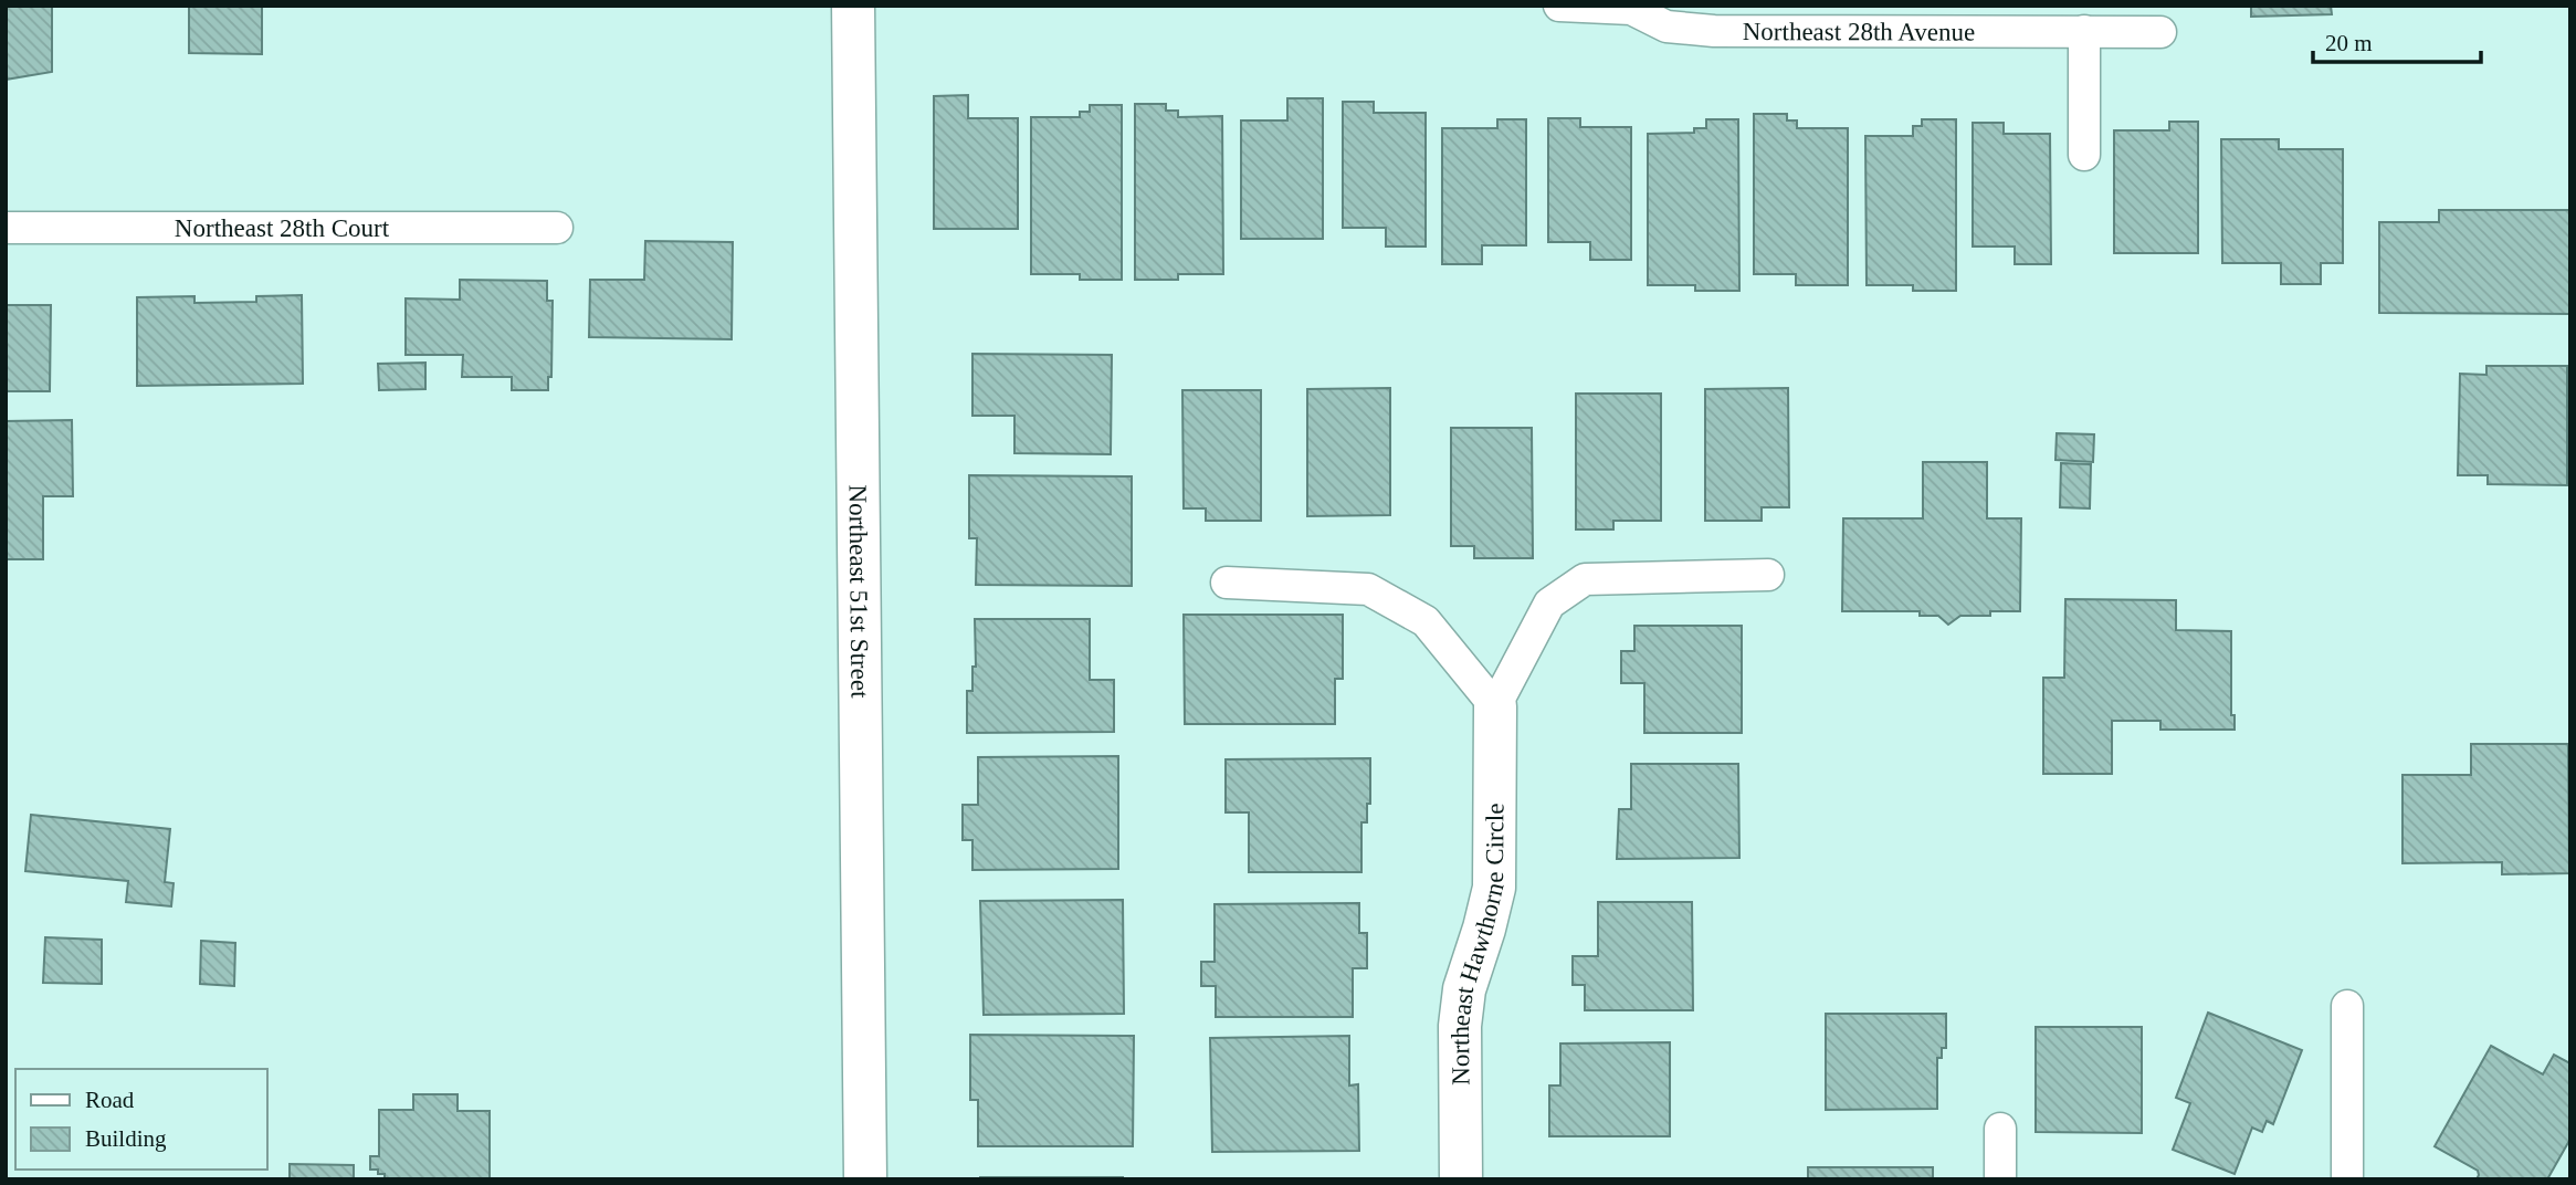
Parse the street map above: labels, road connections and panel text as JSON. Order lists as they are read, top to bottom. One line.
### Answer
{"streets":{"street":["Northeast 51st Street","Northeast Hawthorne Circle"],"lane":["Northeast 28th Avenue","Northeast 28th Court"]},"legend":["Road","Building"],"scale_bar":"20 m"}
